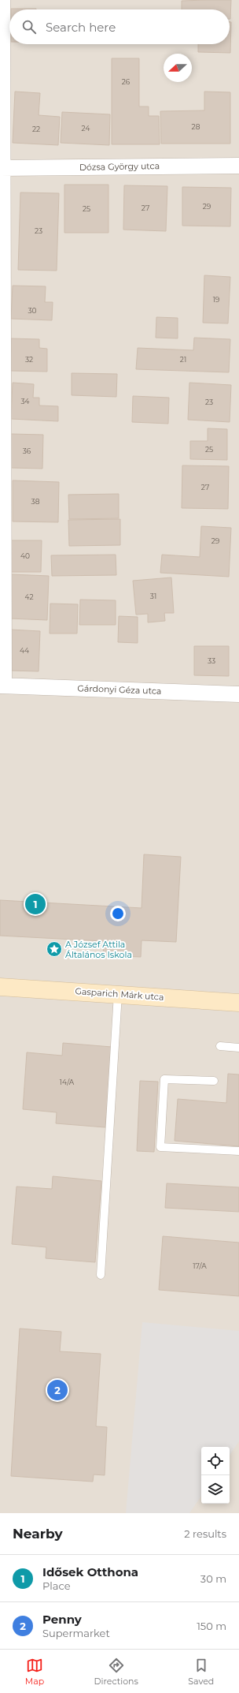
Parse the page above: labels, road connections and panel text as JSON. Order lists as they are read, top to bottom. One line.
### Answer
{"streets":{"street":["Dózsa György utca","Gárdonyi Géza utca","Gasparich Márk utca"]},"places":{"place":["A József Attila Általános Iskola"]},"house_numbers":["26","28","24","22","29","27","25","23","19","30","32","21","34","23","25","36","27","38","29","40","31","42","44","33","14/A","17/A"],"north":"left","page":{"search":"Search here","pins":["1","2"],"heading":["Nearby","2 results"],"list":[{"mark":"1","name":"Idősek Otthona","note":"Place","value":"30 m"},{"mark":"2","name":"Penny","note":"Supermarket","value":"150 m"}],"nav":["Map","Directions","Saved"]}}
